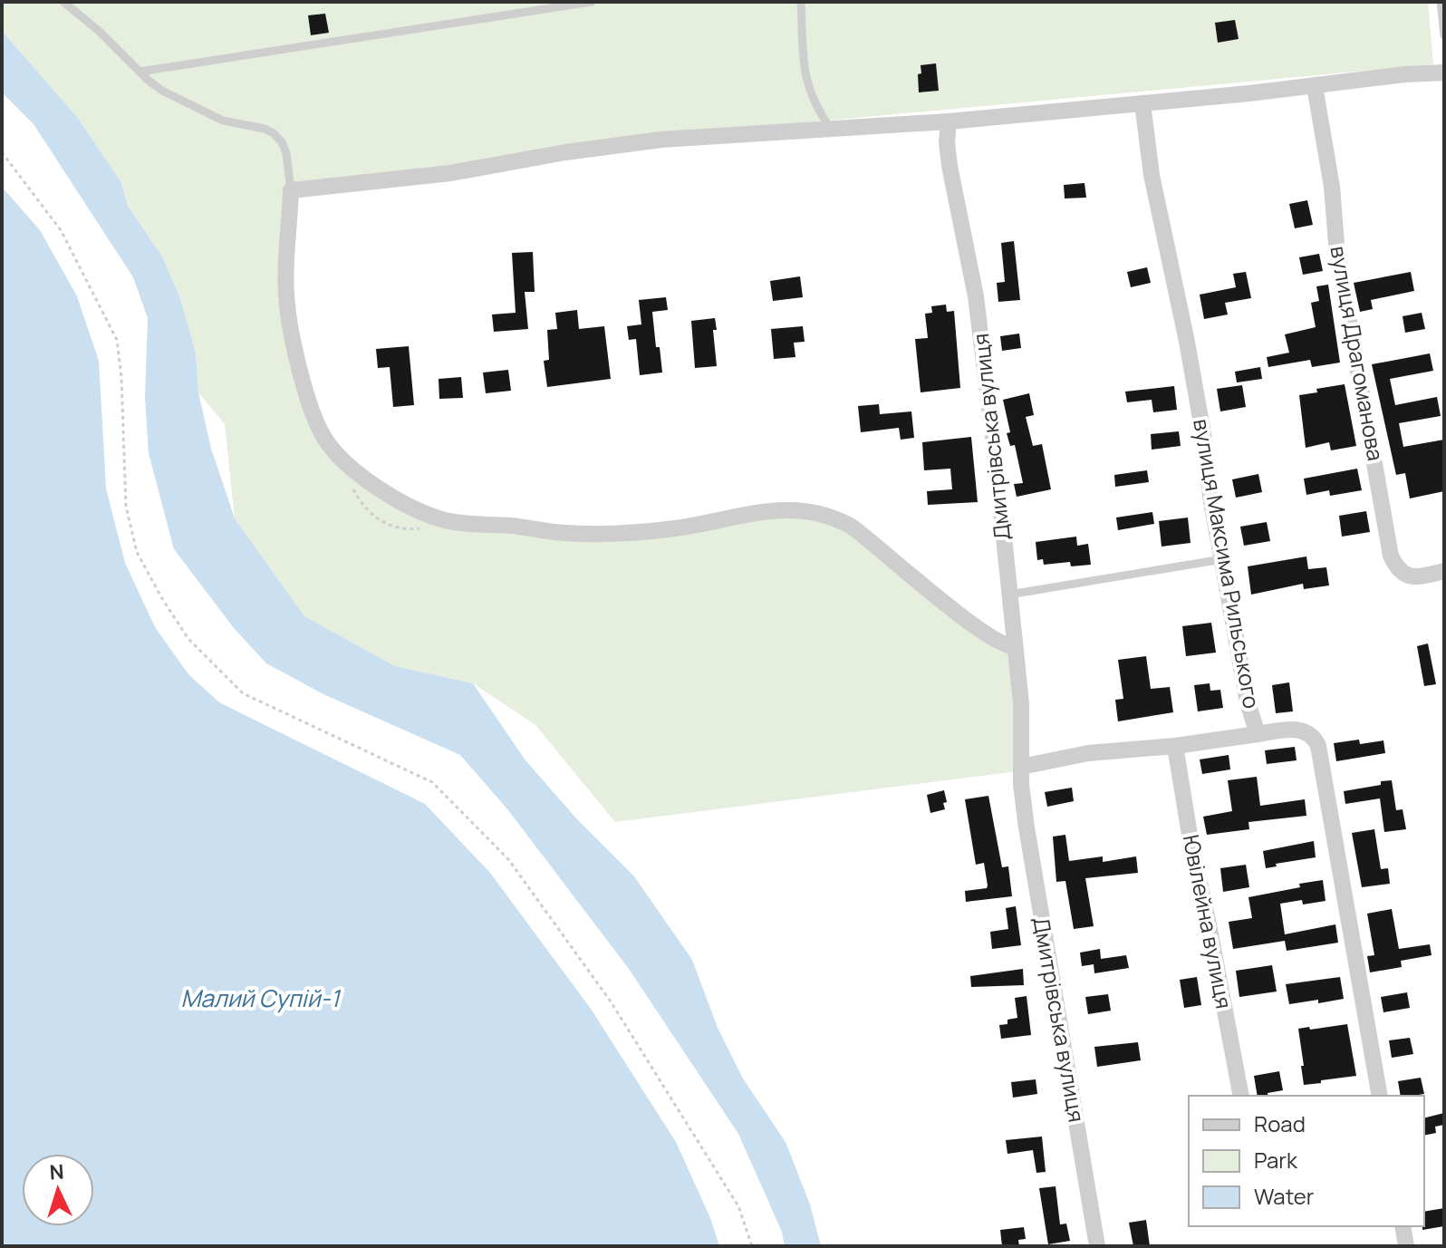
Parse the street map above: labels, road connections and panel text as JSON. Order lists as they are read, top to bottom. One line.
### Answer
{"streets":{"street":["вулиця Драгоманова","Дмитрівська вулиця","вулиця Максима Рильського","Ювілейна вулиця"]},"water":["Малий Супій-1"],"legend":["Road","Park","Water"],"north":"top"}
